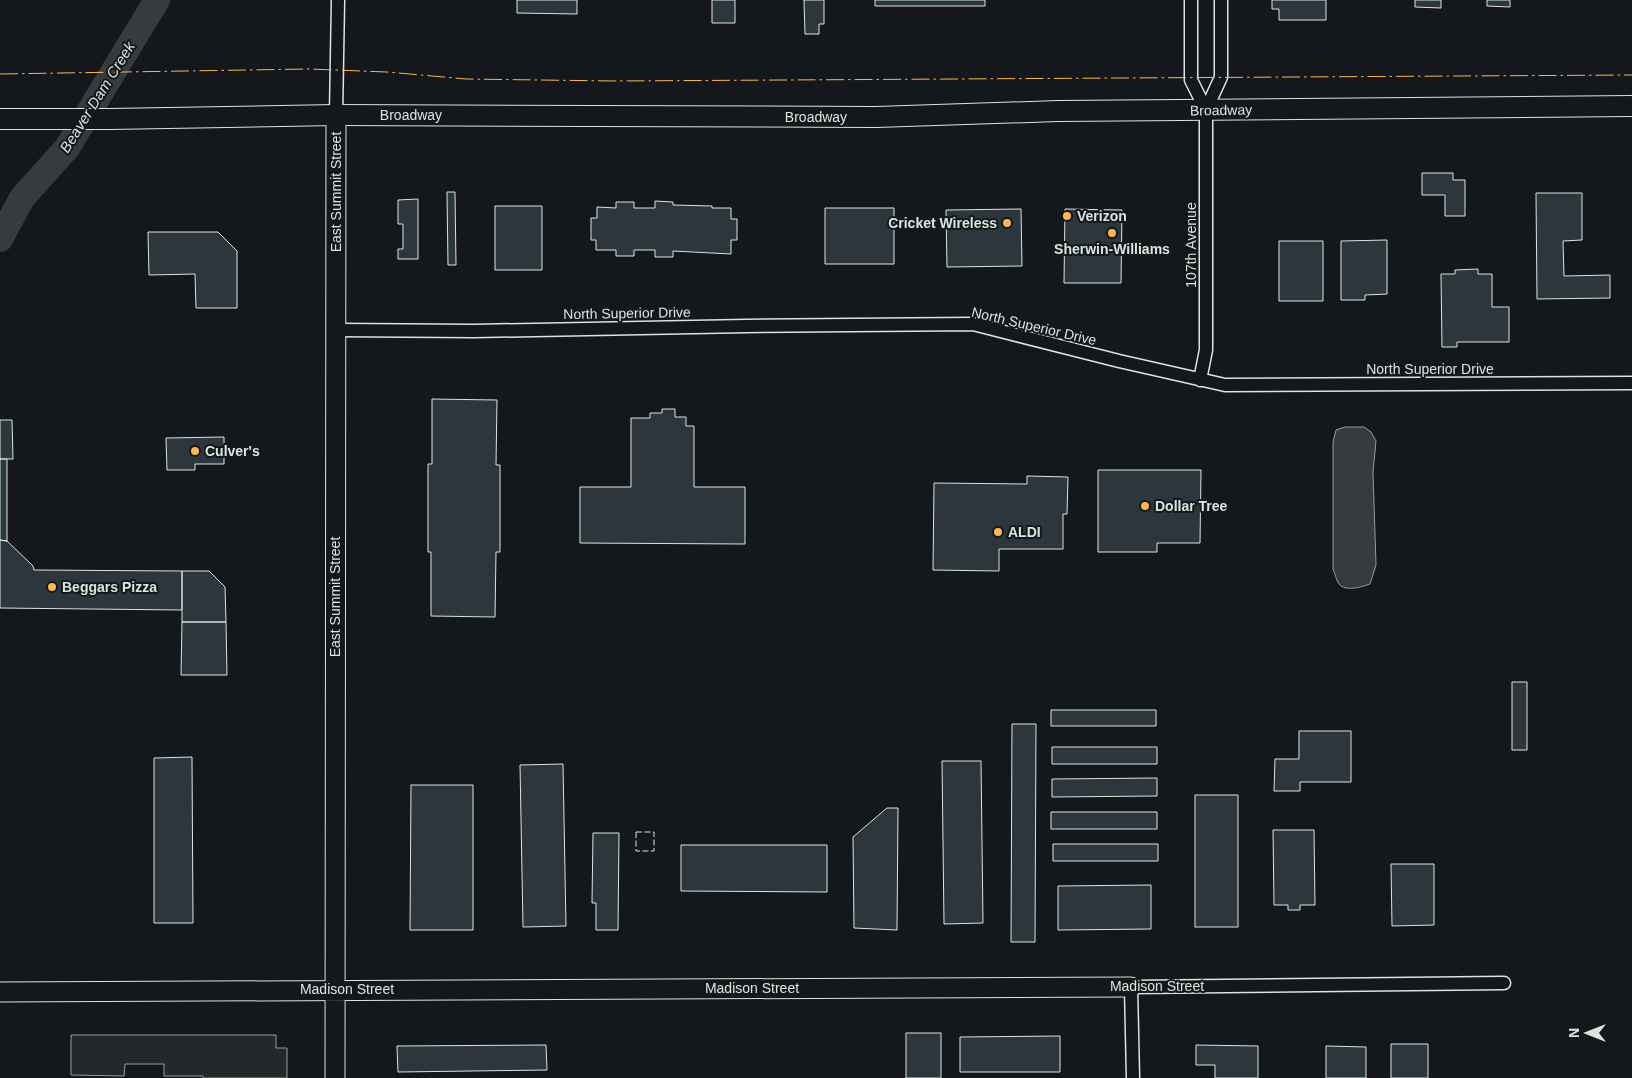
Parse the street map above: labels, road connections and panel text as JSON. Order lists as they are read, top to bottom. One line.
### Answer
{"streets":{"main road":["Broadway"],"street":["East Summit Street","107th Avenue","North Superior Drive","Madison Street"]},"crossings":[["Broadway","East Summit Street"],["Broadway","107th Avenue"],["East Summit Street","North Superior Drive"],["East Summit Street","Madison Street"],["107th Avenue","North Superior Drive"]],"water":["Beaver Dam Creek"],"places":["Verizon","Cricket Wireless","Sherwin-Williams","Culver's","Dollar Tree","ALDI","Beggars Pizza"],"north":"left"}
